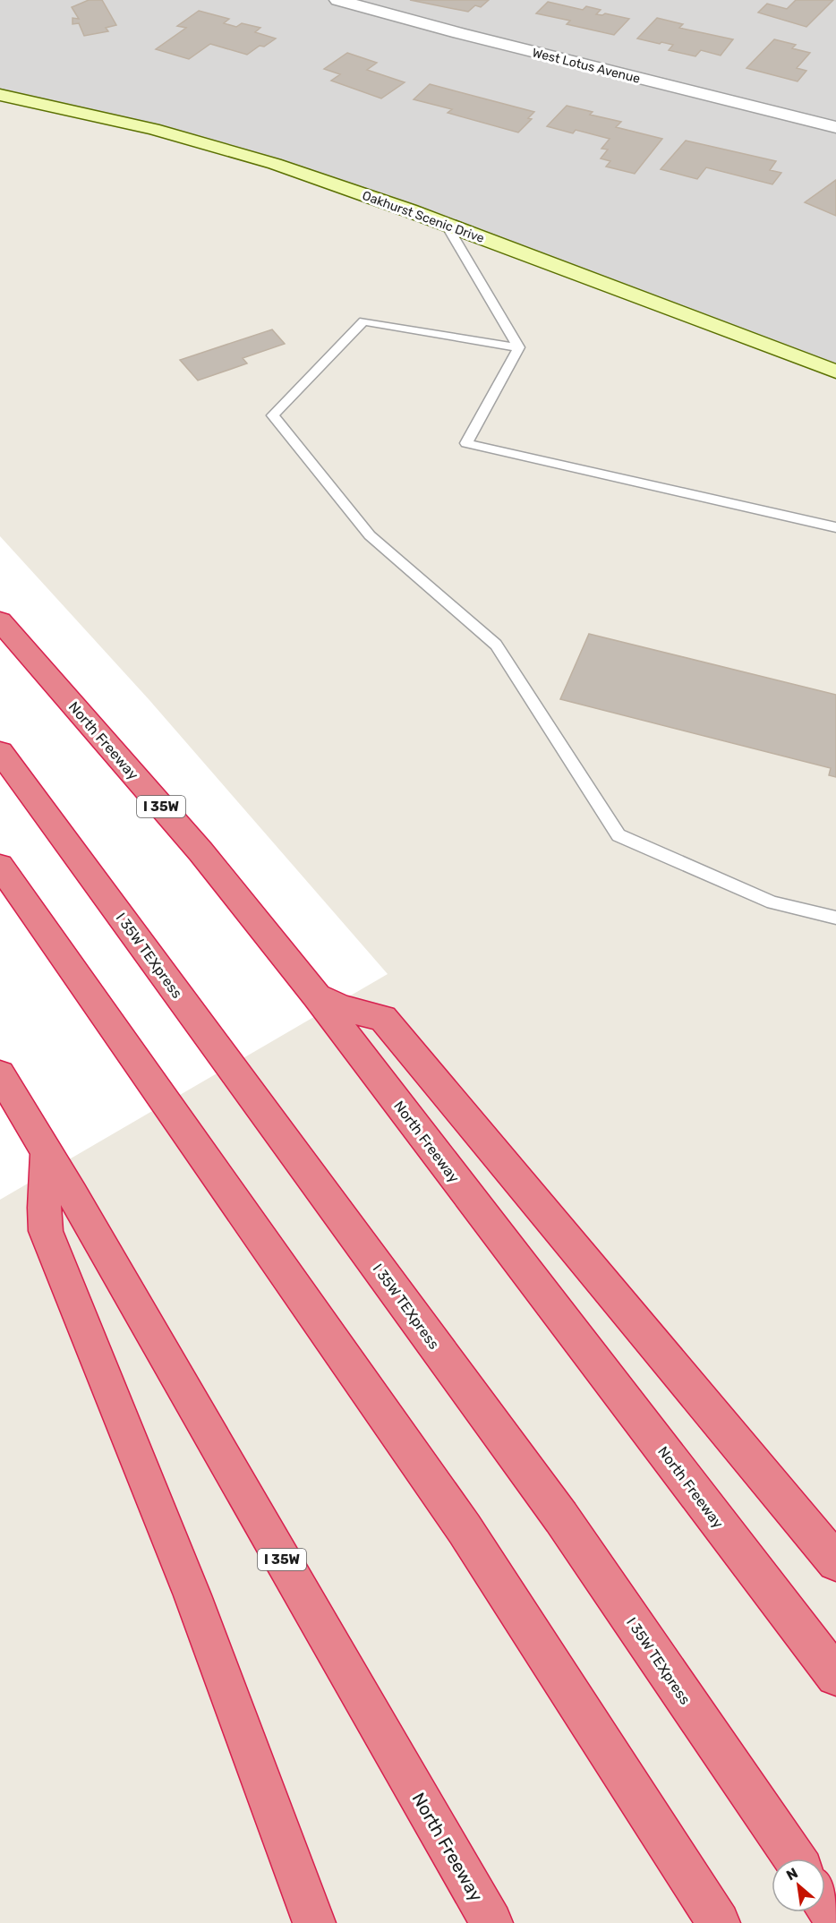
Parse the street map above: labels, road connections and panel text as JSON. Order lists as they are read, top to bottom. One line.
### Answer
{"streets":{"highway":["North Freeway","I 35W","I 35W TEXpress"],"street":["West Lotus Avenue","Oakhurst Scenic Drive"]},"north":"top left"}
